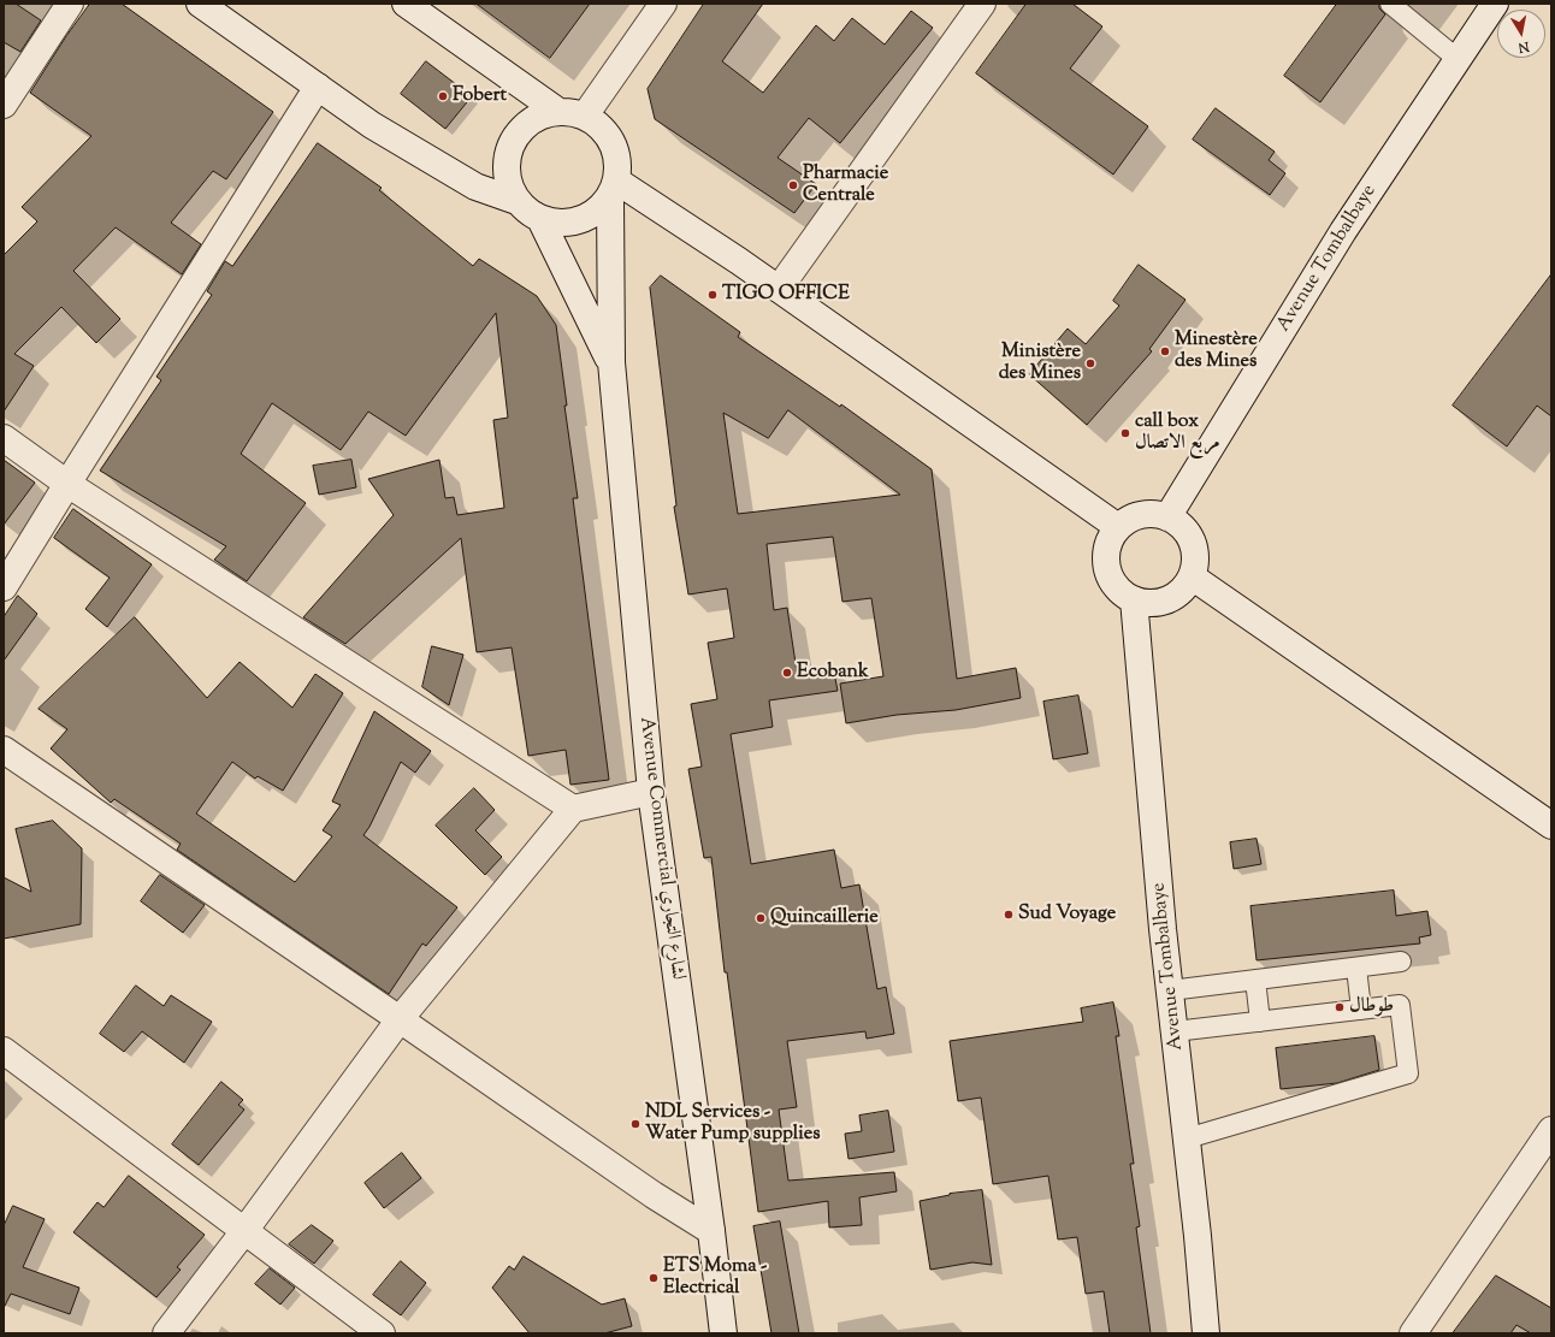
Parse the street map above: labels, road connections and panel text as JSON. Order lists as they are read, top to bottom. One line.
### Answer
{"streets":{"street":["Avenue Tombalbaye","Avenue Commercial لشارع التجاري"]},"places":["Fobert","Pharmacie Centrale","TIGO OFFICE","Minestère des Mines","Ministère des Mines","call box مربع الاتصال","Ecobank","Sud Voyage","Quincaillerie","طوطال","NDL Services - Water Pump supplies","ETS Moma - Electrical"],"north":"bottom"}
